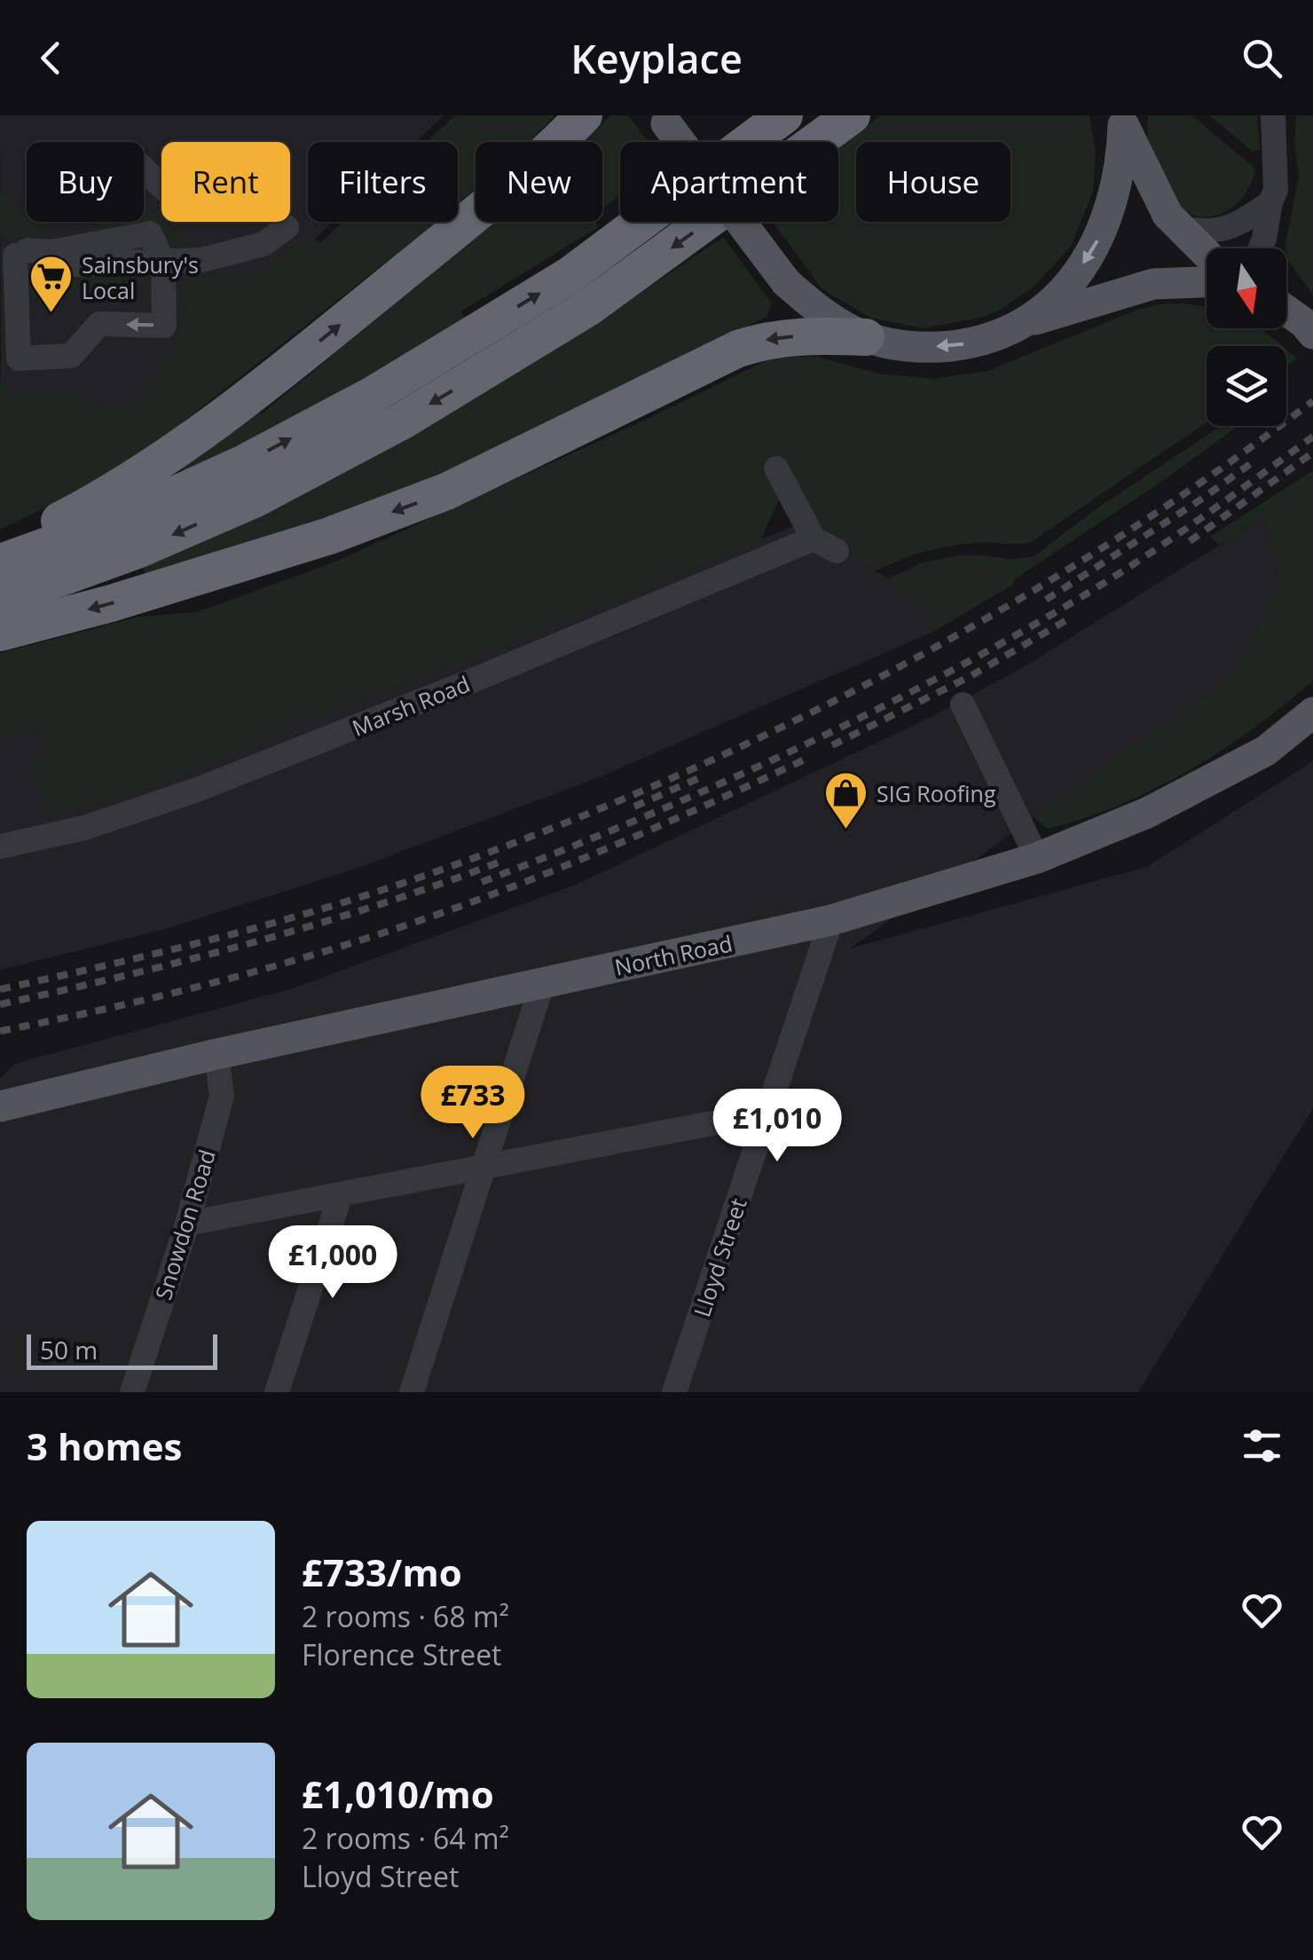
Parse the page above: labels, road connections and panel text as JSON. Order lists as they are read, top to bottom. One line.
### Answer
{"streets":{"main road":["North Road"],"street":["Marsh Road","Snowdon Road","Lloyd Street"]},"crossings":[["North Road","Snowdon Road"],["North Road","Lloyd Street"]],"places":{"supermarket":["Sainsbury's Local"],"shop":["SIG Roofing"]},"scale_bar":"50 m","north":"bottom","page":{"header":"Keyplace","chip":["Buy","Rent","Filters","New","Apartment","House"],"price":["£733","£1,010","£1,000"],"scale":"50 m","heading":"3 homes","list":[{"name":"£733/mo","note":"2 rooms · 68 m² · Florence Street"},{"name":"£1,010/mo","note":"2 rooms · 64 m² · Lloyd Street"}]}}
